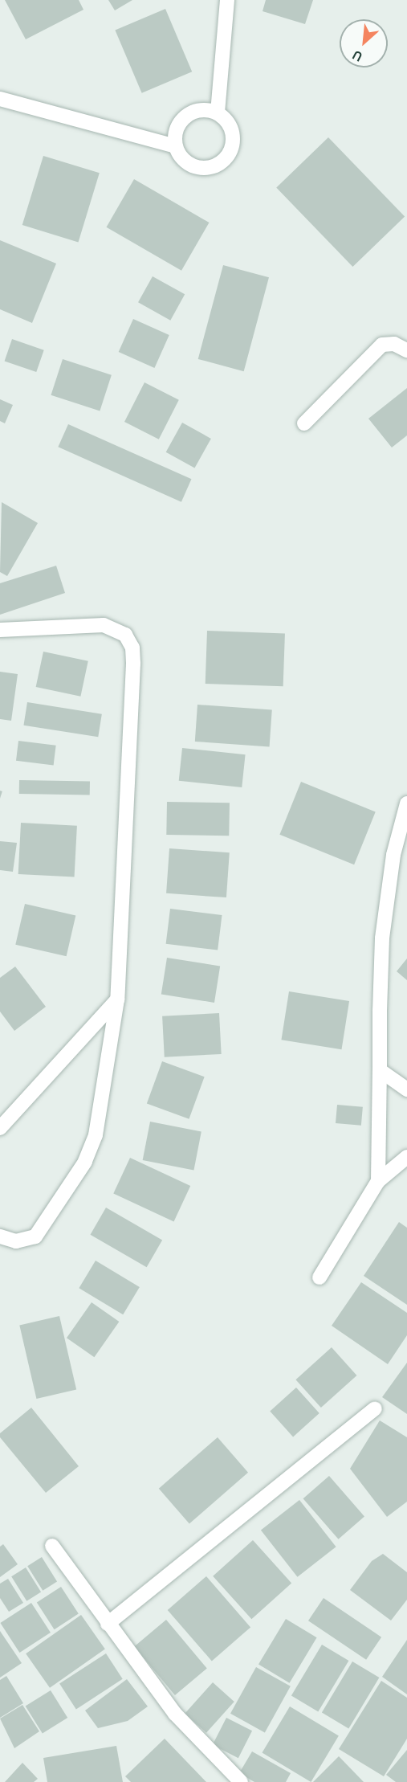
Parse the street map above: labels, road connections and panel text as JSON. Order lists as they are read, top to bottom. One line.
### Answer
{"north":"bottom left"}
